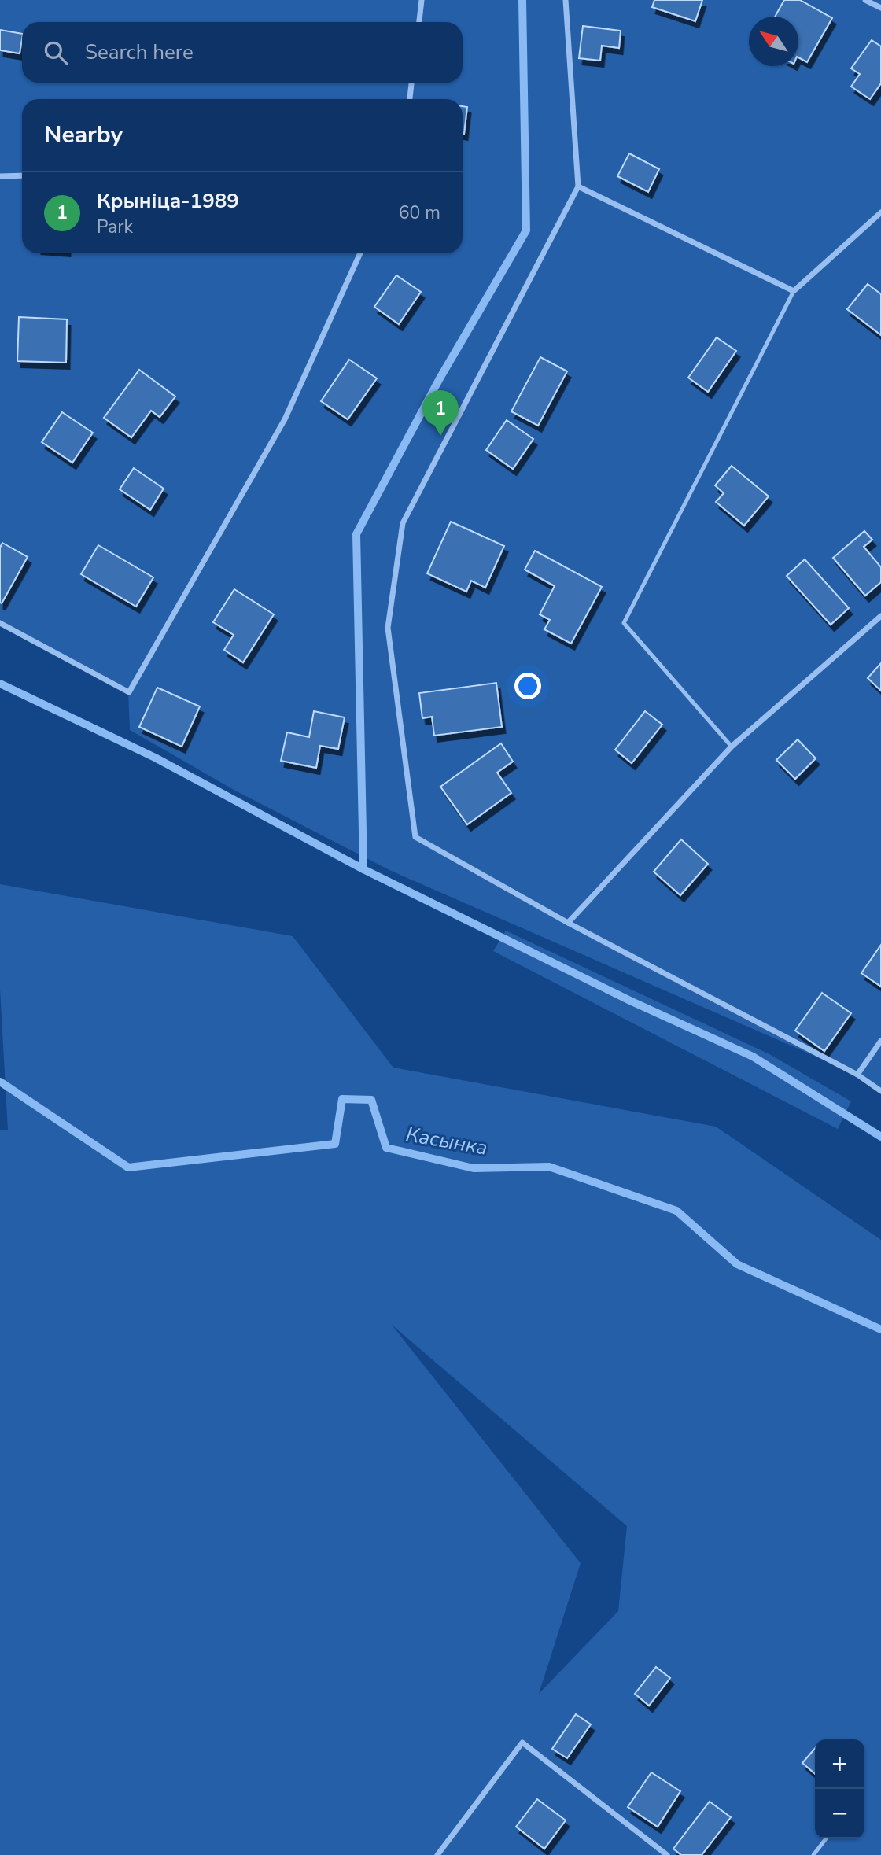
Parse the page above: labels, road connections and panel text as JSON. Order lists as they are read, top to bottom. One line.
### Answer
{"water":["Касынка"],"north":"top left","page":{"search":"Search here","heading":"Nearby","list":[{"mark":"1","name":"Крыніца-1989","note":"Park","value":"60 m"}],"pins":"1","map_buttons":["+","−"]}}
